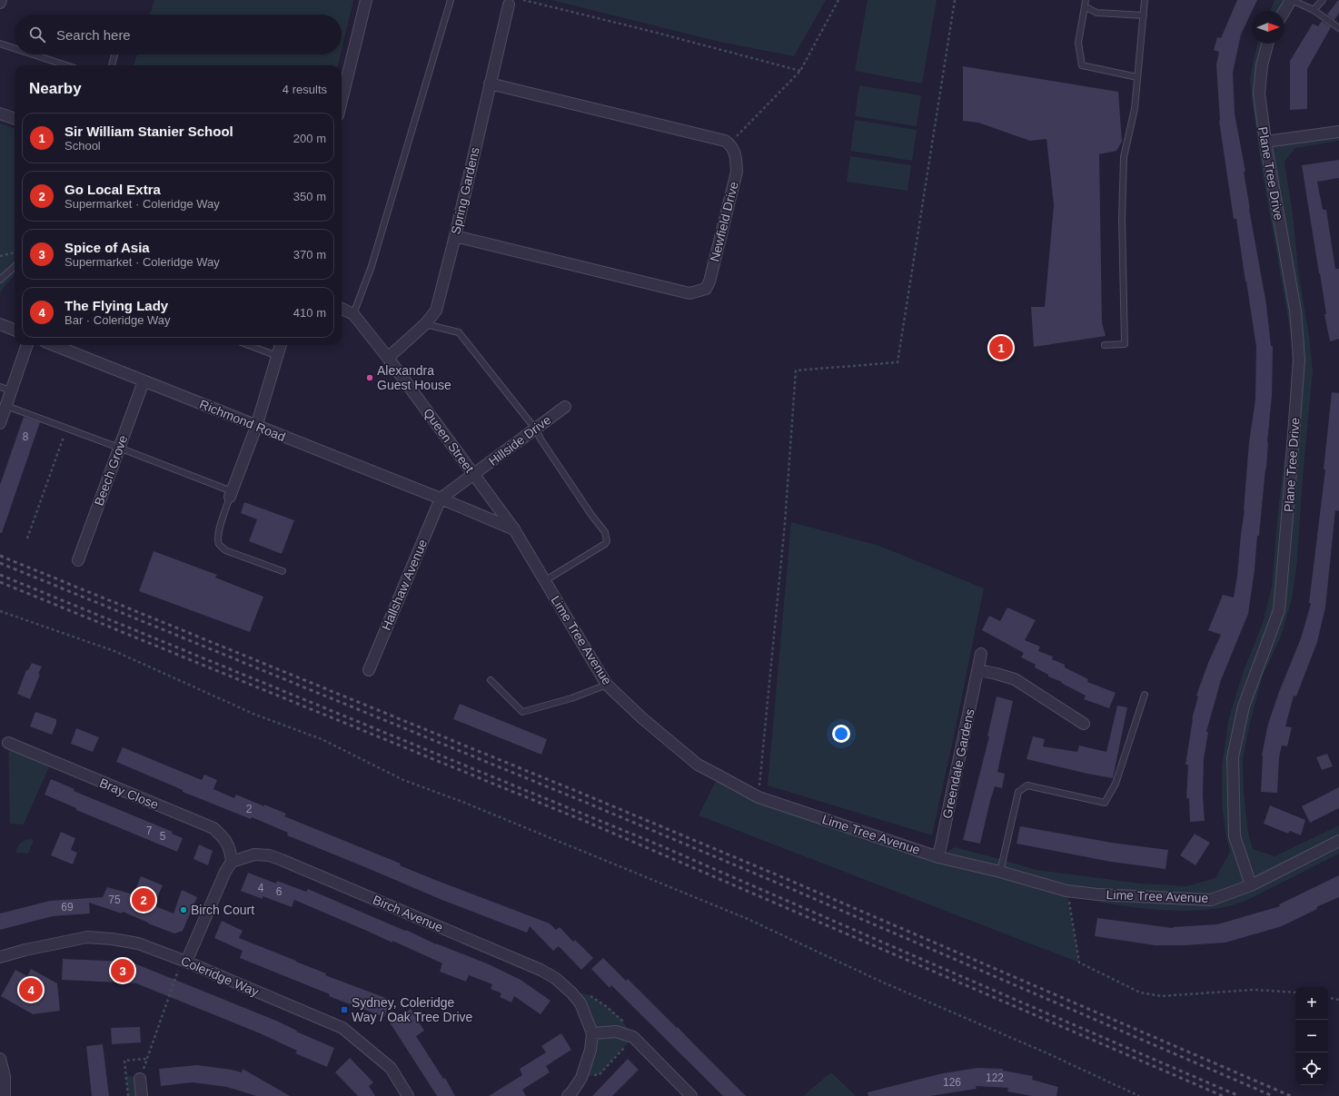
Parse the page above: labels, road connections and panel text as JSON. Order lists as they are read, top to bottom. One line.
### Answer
{"streets":{"street":["Plane Tree Drive","Spring Gardens","Newfield Drive","Richmond Road","Queen Street","Hillside Drive","Beech Grove","Hallshaw Avenue","Lime Tree Avenue","Greendale Gardens","Bray Close","Birch Avenue","Coleridge Way"]},"crossings":[["Plane Tree Drive","Lime Tree Avenue"],["Spring Gardens","Newfield Drive"],["Spring Gardens","Queen Street"],["Richmond Road","Queen Street"],["Richmond Road","Beech Grove"],["Richmond Road","Hallshaw Avenue"],["Richmond Road","Lime Tree Avenue"],["Queen Street","Hillside Drive"],["Queen Street","Lime Tree Avenue"],["Lime Tree Avenue","Greendale Gardens"],["Bray Close","Birch Avenue"]],"places":{"other":["Alexandra Guest House","Birch Court"],"transit":["Sydney, Coleridge Way / Oak Tree Drive"]},"house_numbers":["8","2","7","5","4","6","75","69","122","126"],"north":"right","page":{"search":"Search here","heading":["Nearby","4 results"],"list":[{"mark":"1","name":"Sir William Stanier School","note":"School","value":"200 m"},{"mark":"2","name":"Go Local Extra","note":"Supermarket · Coleridge Way","value":"350 m"},{"mark":"3","name":"Spice of Asia","note":"Supermarket · Coleridge Way","value":"370 m"},{"mark":"4","name":"The Flying Lady","note":"Bar · Coleridge Way","value":"410 m"}],"pins":["1","2","3","4"],"map_buttons":["+","−"]}}
